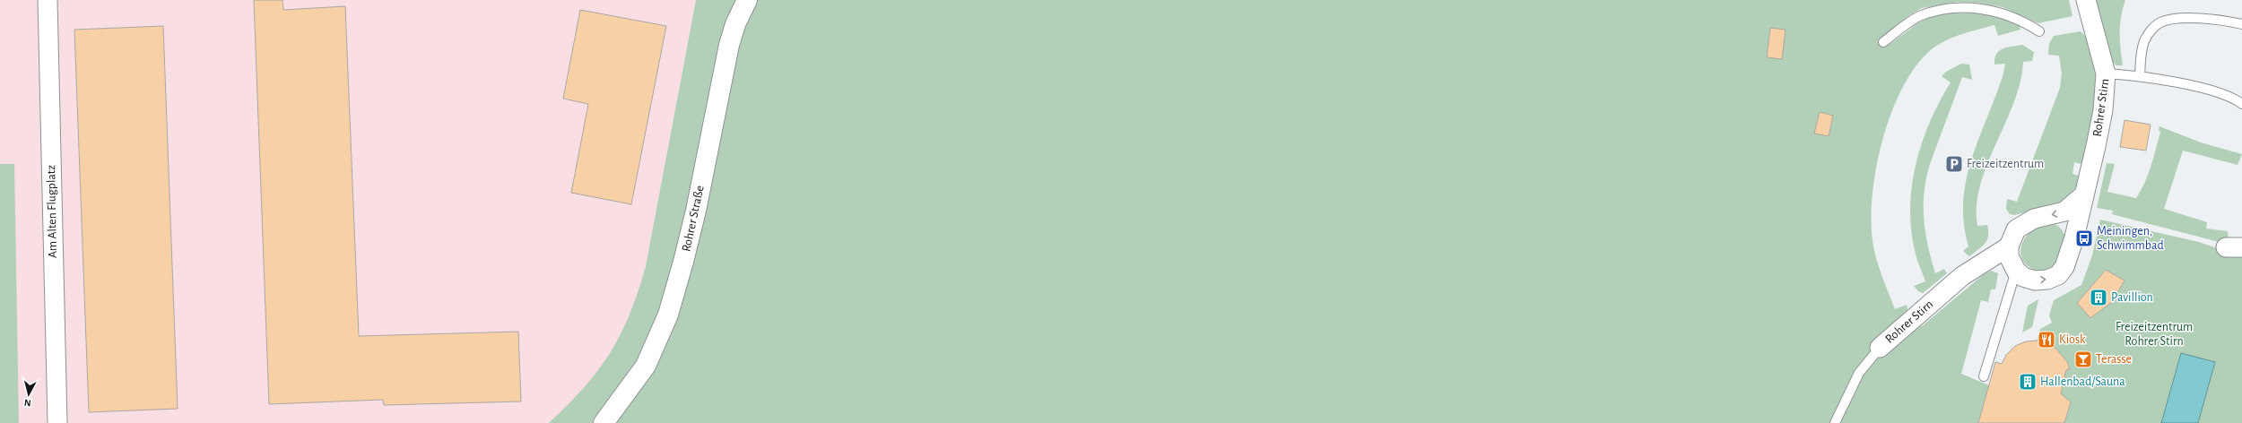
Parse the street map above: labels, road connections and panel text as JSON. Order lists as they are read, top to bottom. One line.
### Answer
{"streets":{"main road":["Rohrer Straße"],"street":["Rohrer Stirn","Am Alten Flugplatz"]},"parks":["Freizeitzentrum Rohrer Stirn"],"places":{"parking":["Freizeitzentrum"],"bus stop":["Meiningen, Schwimmbad"],"building":["Pavillion","Hallenbad/Sauna"],"restaurant":["Kiosk"],"bar":["Terasse"]},"north":"bottom"}
